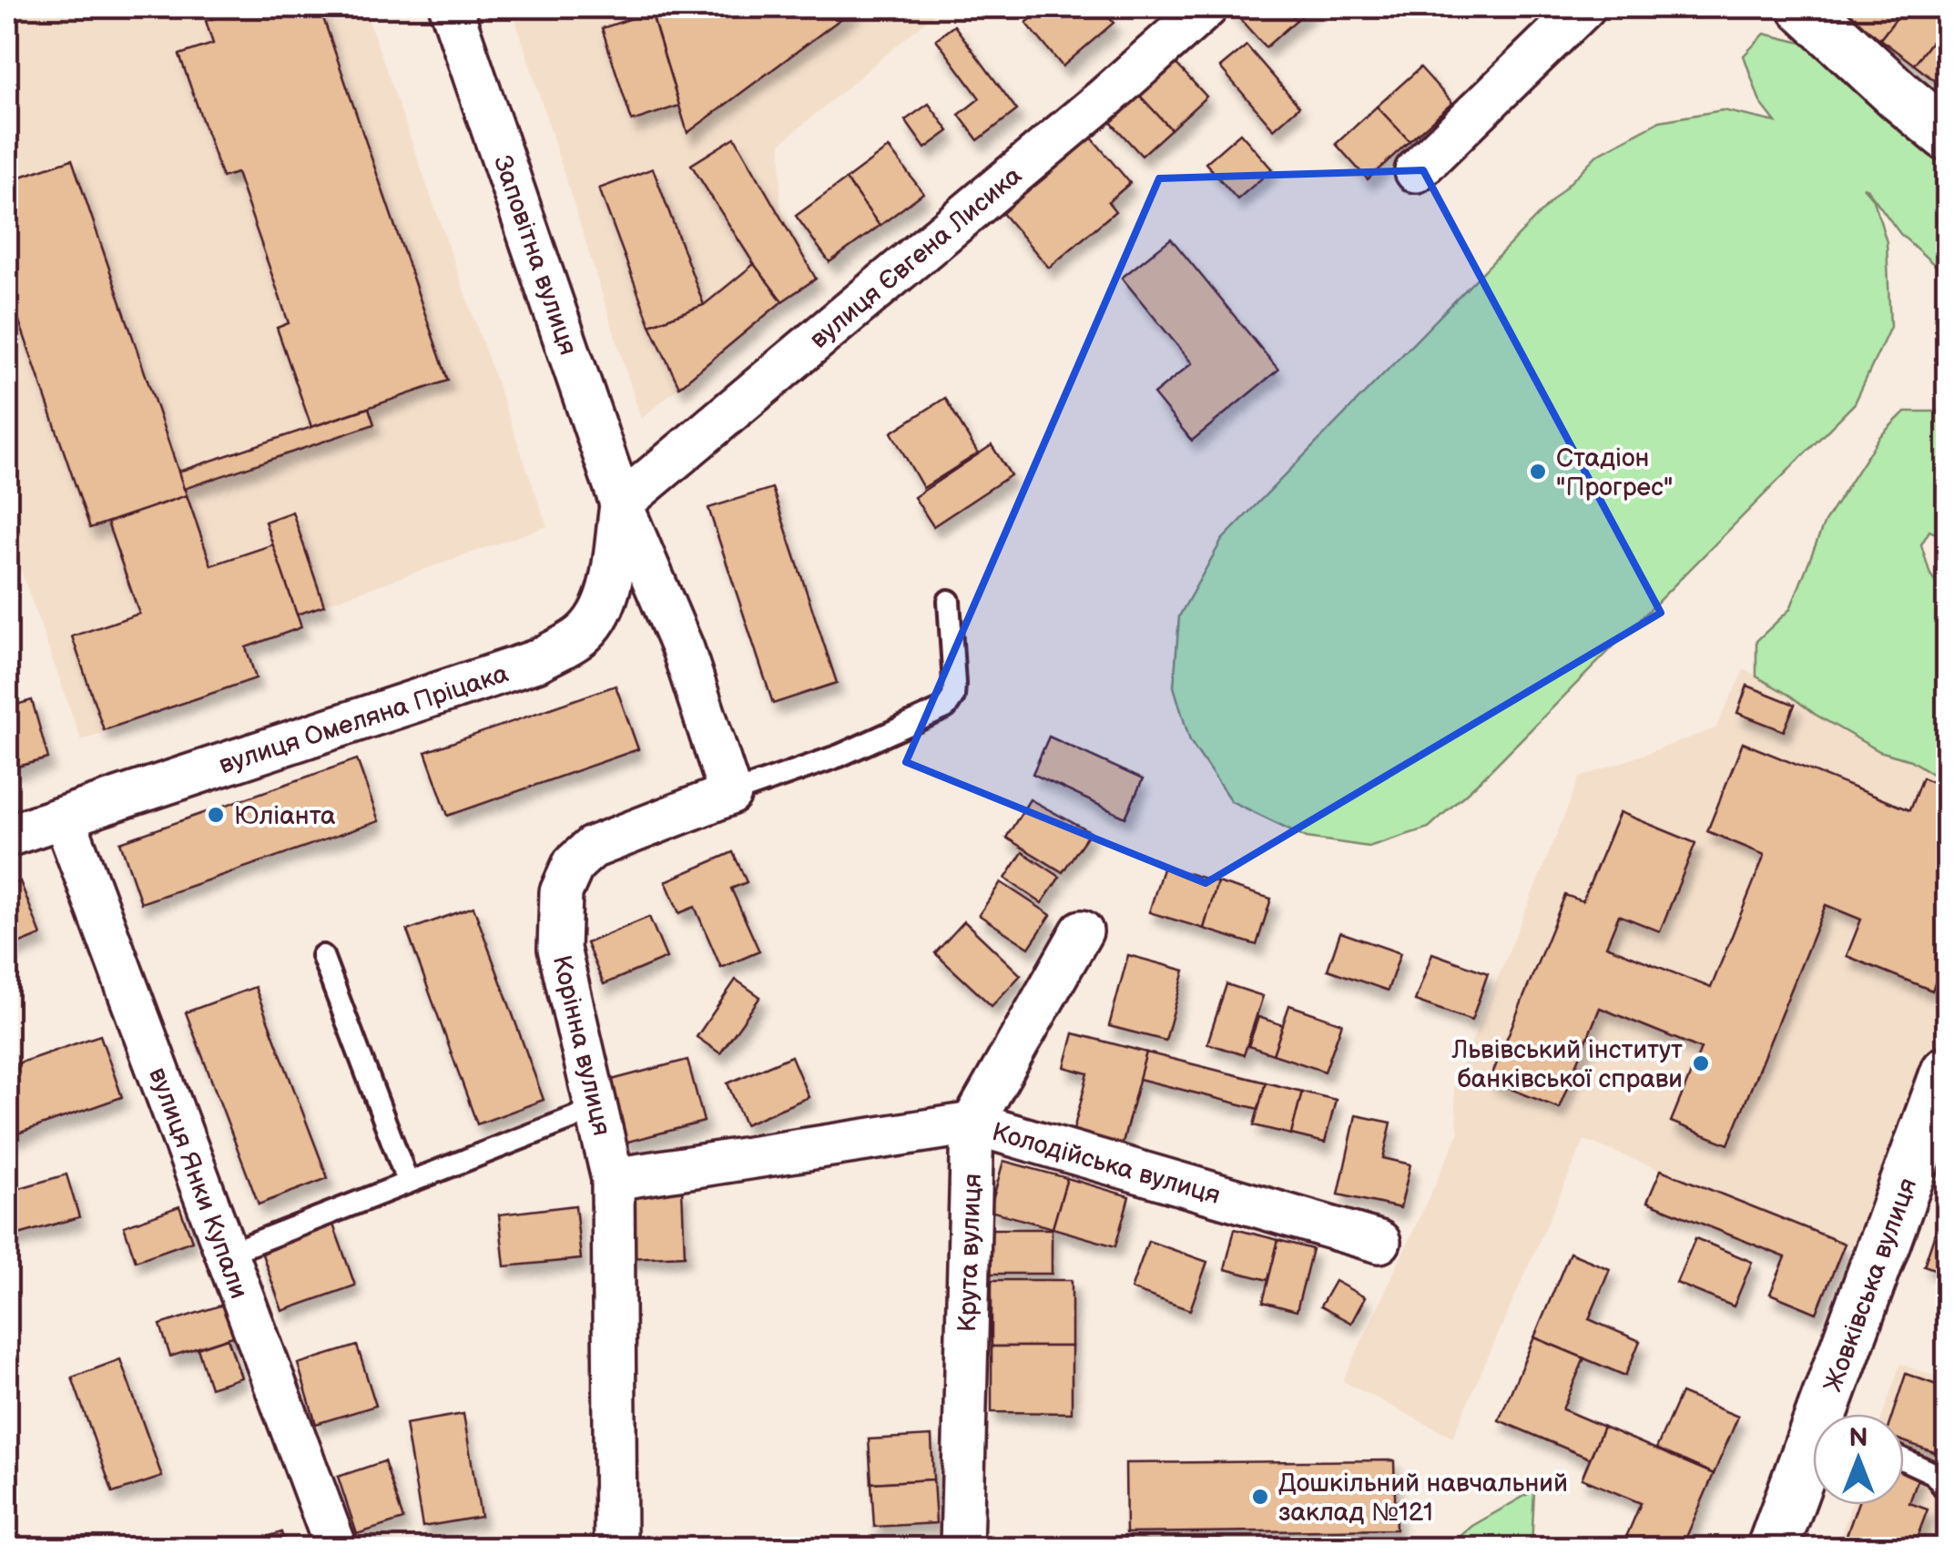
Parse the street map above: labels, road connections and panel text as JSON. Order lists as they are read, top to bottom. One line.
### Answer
{"streets":{"street":["Заповітна вулиця","вулиця Євгена Лисика","вулиця Омеляна Пріцака","Корінна вулиця","Колодійська вулиця","вулиця Янки Купали","Крута вулиця","Жовківська вулиця"]},"crossings":[["Заповітна вулиця","вулиця Євгена Лисика"],["Заповітна вулиця","вулиця Омеляна Пріцака"],["вулиця Євгена Лисика","вулиця Омеляна Пріцака"],["вулиця Омеляна Пріцака","вулиця Янки Купали"],["Корінна вулиця","Колодійська вулиця"],["Колодійська вулиця","Крута вулиця"]],"places":["Стадіон \"Прогрес\"","Юліанта","Львівський інститут банківської справи","Дошкільний навчальний заклад №121"],"north":"top"}
